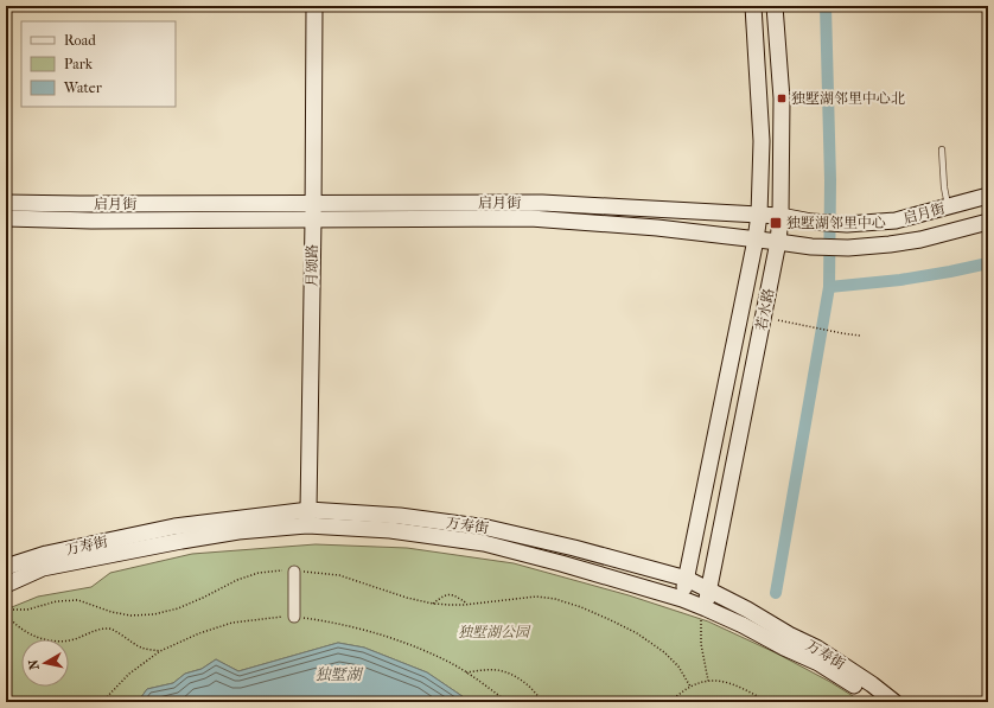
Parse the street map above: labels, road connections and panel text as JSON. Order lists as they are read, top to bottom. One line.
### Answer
{"streets":{"street":["启月街","月颂路","若水路","万寿街"]},"crossings":[["启月街","月颂路"],["启月街","若水路"],["月颂路","万寿街"],["若水路","万寿街"]],"water":["独墅湖"],"parks":["独墅湖公园"],"places":{"transit":["独墅湖邻里中心北","独墅湖邻里中心"]},"legend":["Road","Park","Water"],"north":"left"}
